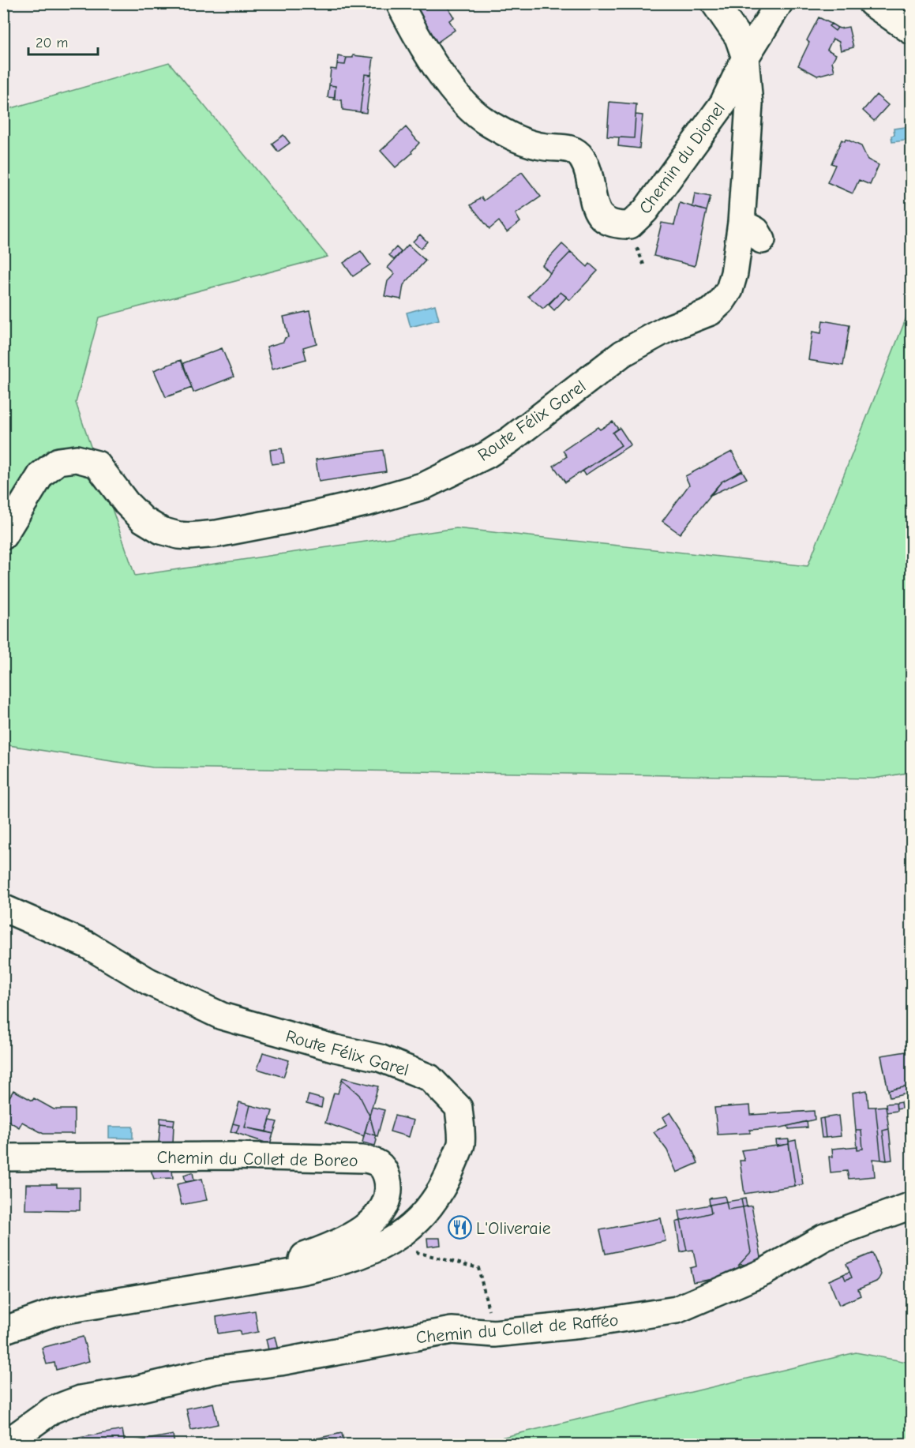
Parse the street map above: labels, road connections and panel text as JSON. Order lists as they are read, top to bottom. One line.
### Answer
{"streets":{"street":["Chemin du Dionel","Route Félix Garel","Chemin du Collet de Boreo","Chemin du Collet de Rafféo"]},"crossings":[["Chemin du Dionel","Route Félix Garel"],["Route Félix Garel","Chemin du Collet de Boreo"]],"places":{"restaurant":["L'Oliveraie"]},"scale_bar":"20 m"}
